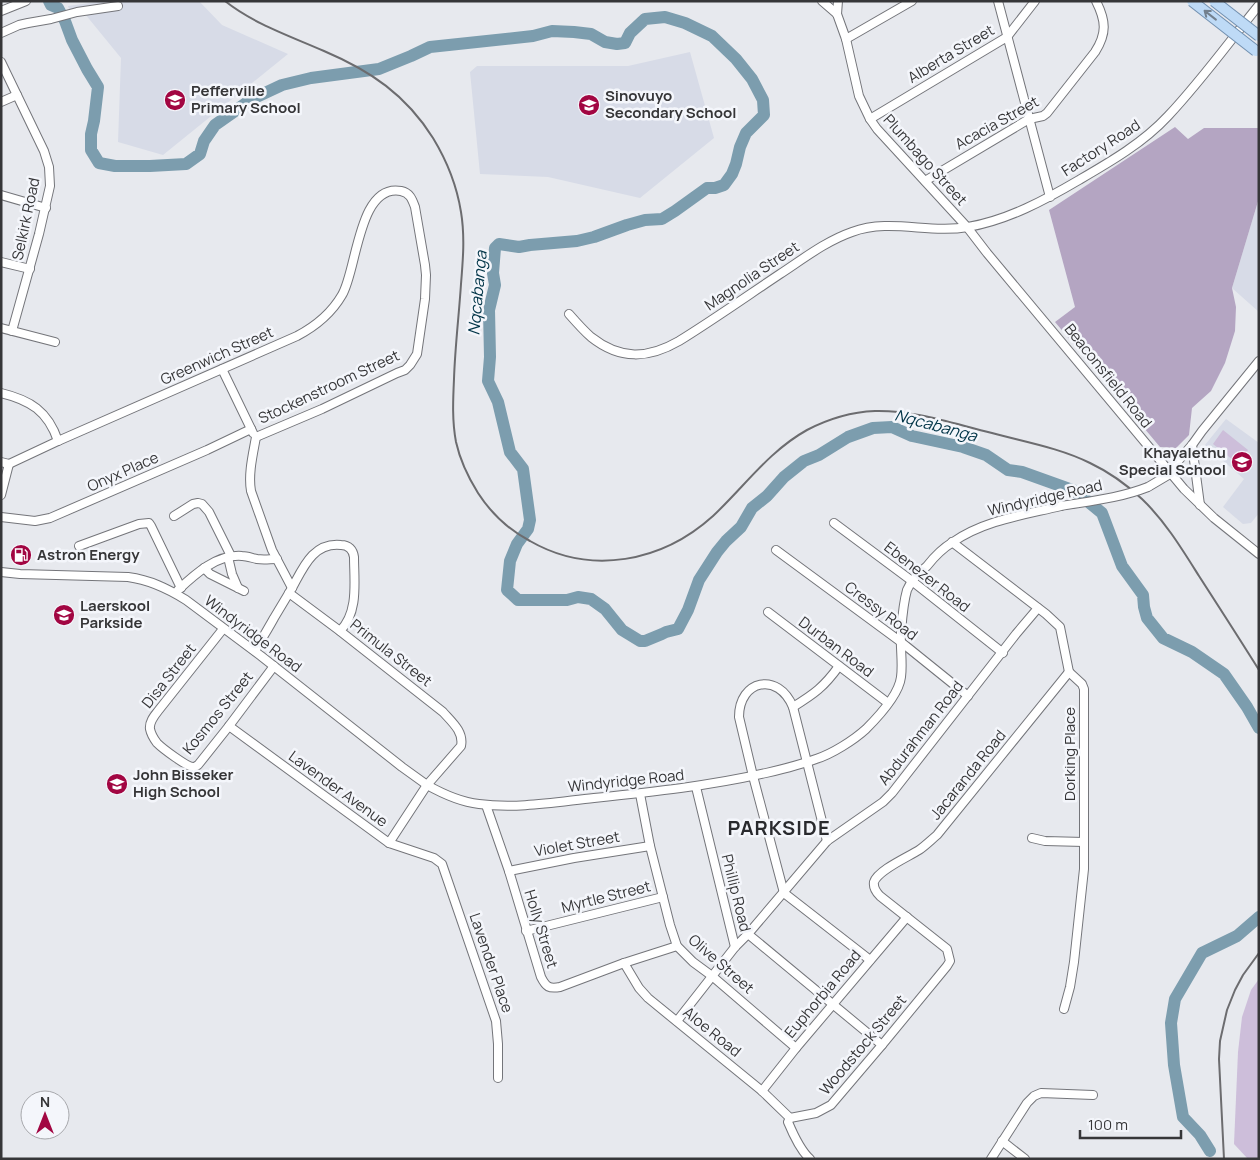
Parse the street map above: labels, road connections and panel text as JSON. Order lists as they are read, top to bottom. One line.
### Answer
{"streets":{"street":["Alberta Street","Acacia Street","Factory Road","Plumbago Street","Selkirk Road","Magnolia Street","Greenwich Street","Beaconsfield Road","Stockenstroom Street","Onyx Place","Windyridge Road","Ebenezer Road","Cressy Road","Durban Road","Primula Street","Disa Street","Kosmos Street","Abdurahman Road","Dorking Place","Jacaranda Road","Lavender Avenue","Violet Street","Phillip Road","Myrtle Street","Holly Street","Lavender Place","Olive Street","Euphorbia Road","Aloe Road","Woodstock Street"]},"crossings":[["Alberta Street","Plumbago Street"],["Acacia Street","Plumbago Street"],["Factory Road","Plumbago Street"],["Factory Road","Magnolia Street"],["Factory Road","Beaconsfield Road"],["Plumbago Street","Magnolia Street"],["Plumbago Street","Beaconsfield Road"],["Magnolia Street","Beaconsfield Road"],["Greenwich Street","Stockenstroom Street"],["Beaconsfield Road","Windyridge Road"],["Windyridge Road","Ebenezer Road"],["Windyridge Road","Cressy Road"],["Windyridge Road","Durban Road"],["Windyridge Road","Primula Street"],["Windyridge Road","Disa Street"],["Windyridge Road","Kosmos Street"],["Windyridge Road","Phillip Road"],["Windyridge Road","Holly Street"],["Windyridge Road","Olive Street"],["Ebenezer Road","Abdurahman Road"],["Cressy Road","Abdurahman Road"],["Disa Street","Kosmos Street"],["Kosmos Street","Lavender Avenue"],["Abdurahman Road","Phillip Road"],["Abdurahman Road","Olive Street"],["Abdurahman Road","Aloe Road"],["Dorking Place","Jacaranda Road"],["Jacaranda Road","Euphorbia Road"],["Jacaranda Road","Woodstock Street"],["Lavender Avenue","Lavender Place"],["Violet Street","Holly Street"],["Violet Street","Olive Street"],["Myrtle Street","Holly Street"],["Myrtle Street","Olive Street"],["Holly Street","Olive Street"],["Holly Street","Aloe Road"],["Olive Street","Euphorbia Road"],["Euphorbia Road","Aloe Road"],["Euphorbia Road","Woodstock Street"],["Aloe Road","Woodstock Street"]],"districts":["PARKSIDE"],"water":["Nqcabanga"],"places":{"school or university":["Pefferville Primary School","Sinovuyo Secondary School","Khayalethu Special School","Laerskool Parkside","John Bisseker High School"],"fuel station":["Astron Energy"]},"scale_bar":"100 m","north":"top"}
